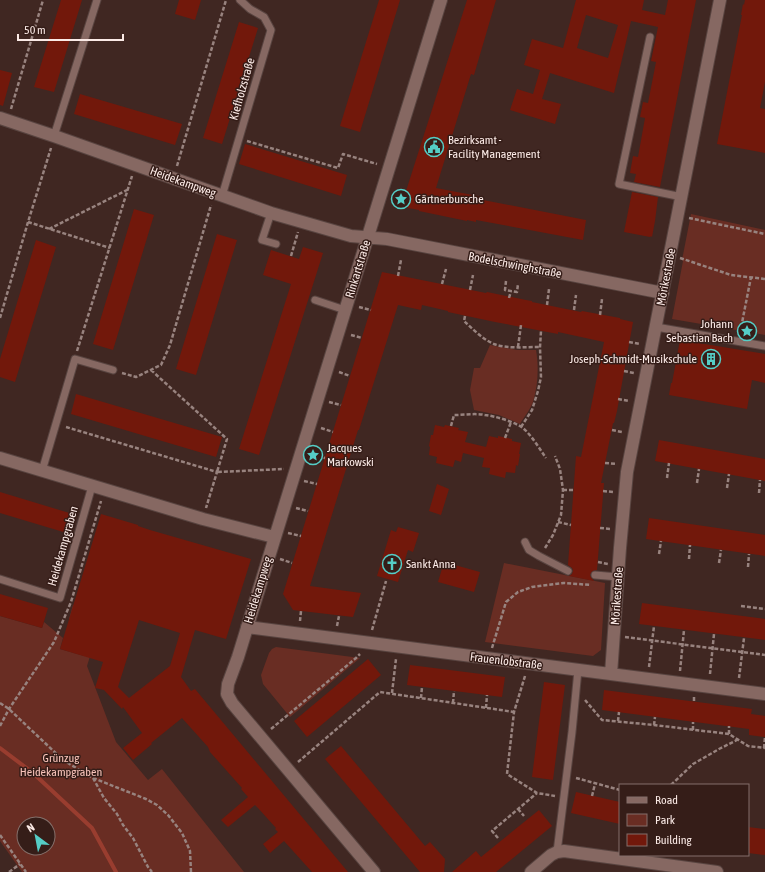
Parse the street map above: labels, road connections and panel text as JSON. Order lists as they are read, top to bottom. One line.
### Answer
{"streets":{"street":["Heidekampweg","Bodelschwinghstraße","Rinkartstraße","Mörikestraße","Frauenlobstraße"],"lane":["Kiefholzstraße","Heidekampgraben"]},"crossings":[["Kiefholzstraße","Heidekampweg"],["Heidekampweg","Bodelschwinghstraße"],["Heidekampweg","Rinkartstraße"],["Heidekampweg","Frauenlobstraße"],["Bodelschwinghstraße","Rinkartstraße"],["Bodelschwinghstraße","Mörikestraße"],["Mörikestraße","Frauenlobstraße"]],"parks":["Grünzug Heidekampgraben"],"places":{"public building":["Bezirksamt - Facility Management"],"place":["Gärtnerbursche","Johann Sebastian Bach","Jacques Markowski"],"building":["Joseph-Schmidt-Musikschule"],"church":["Sankt Anna"]},"legend":["Road","Park","Building"],"scale_bar":"50 m","north":"top left"}
